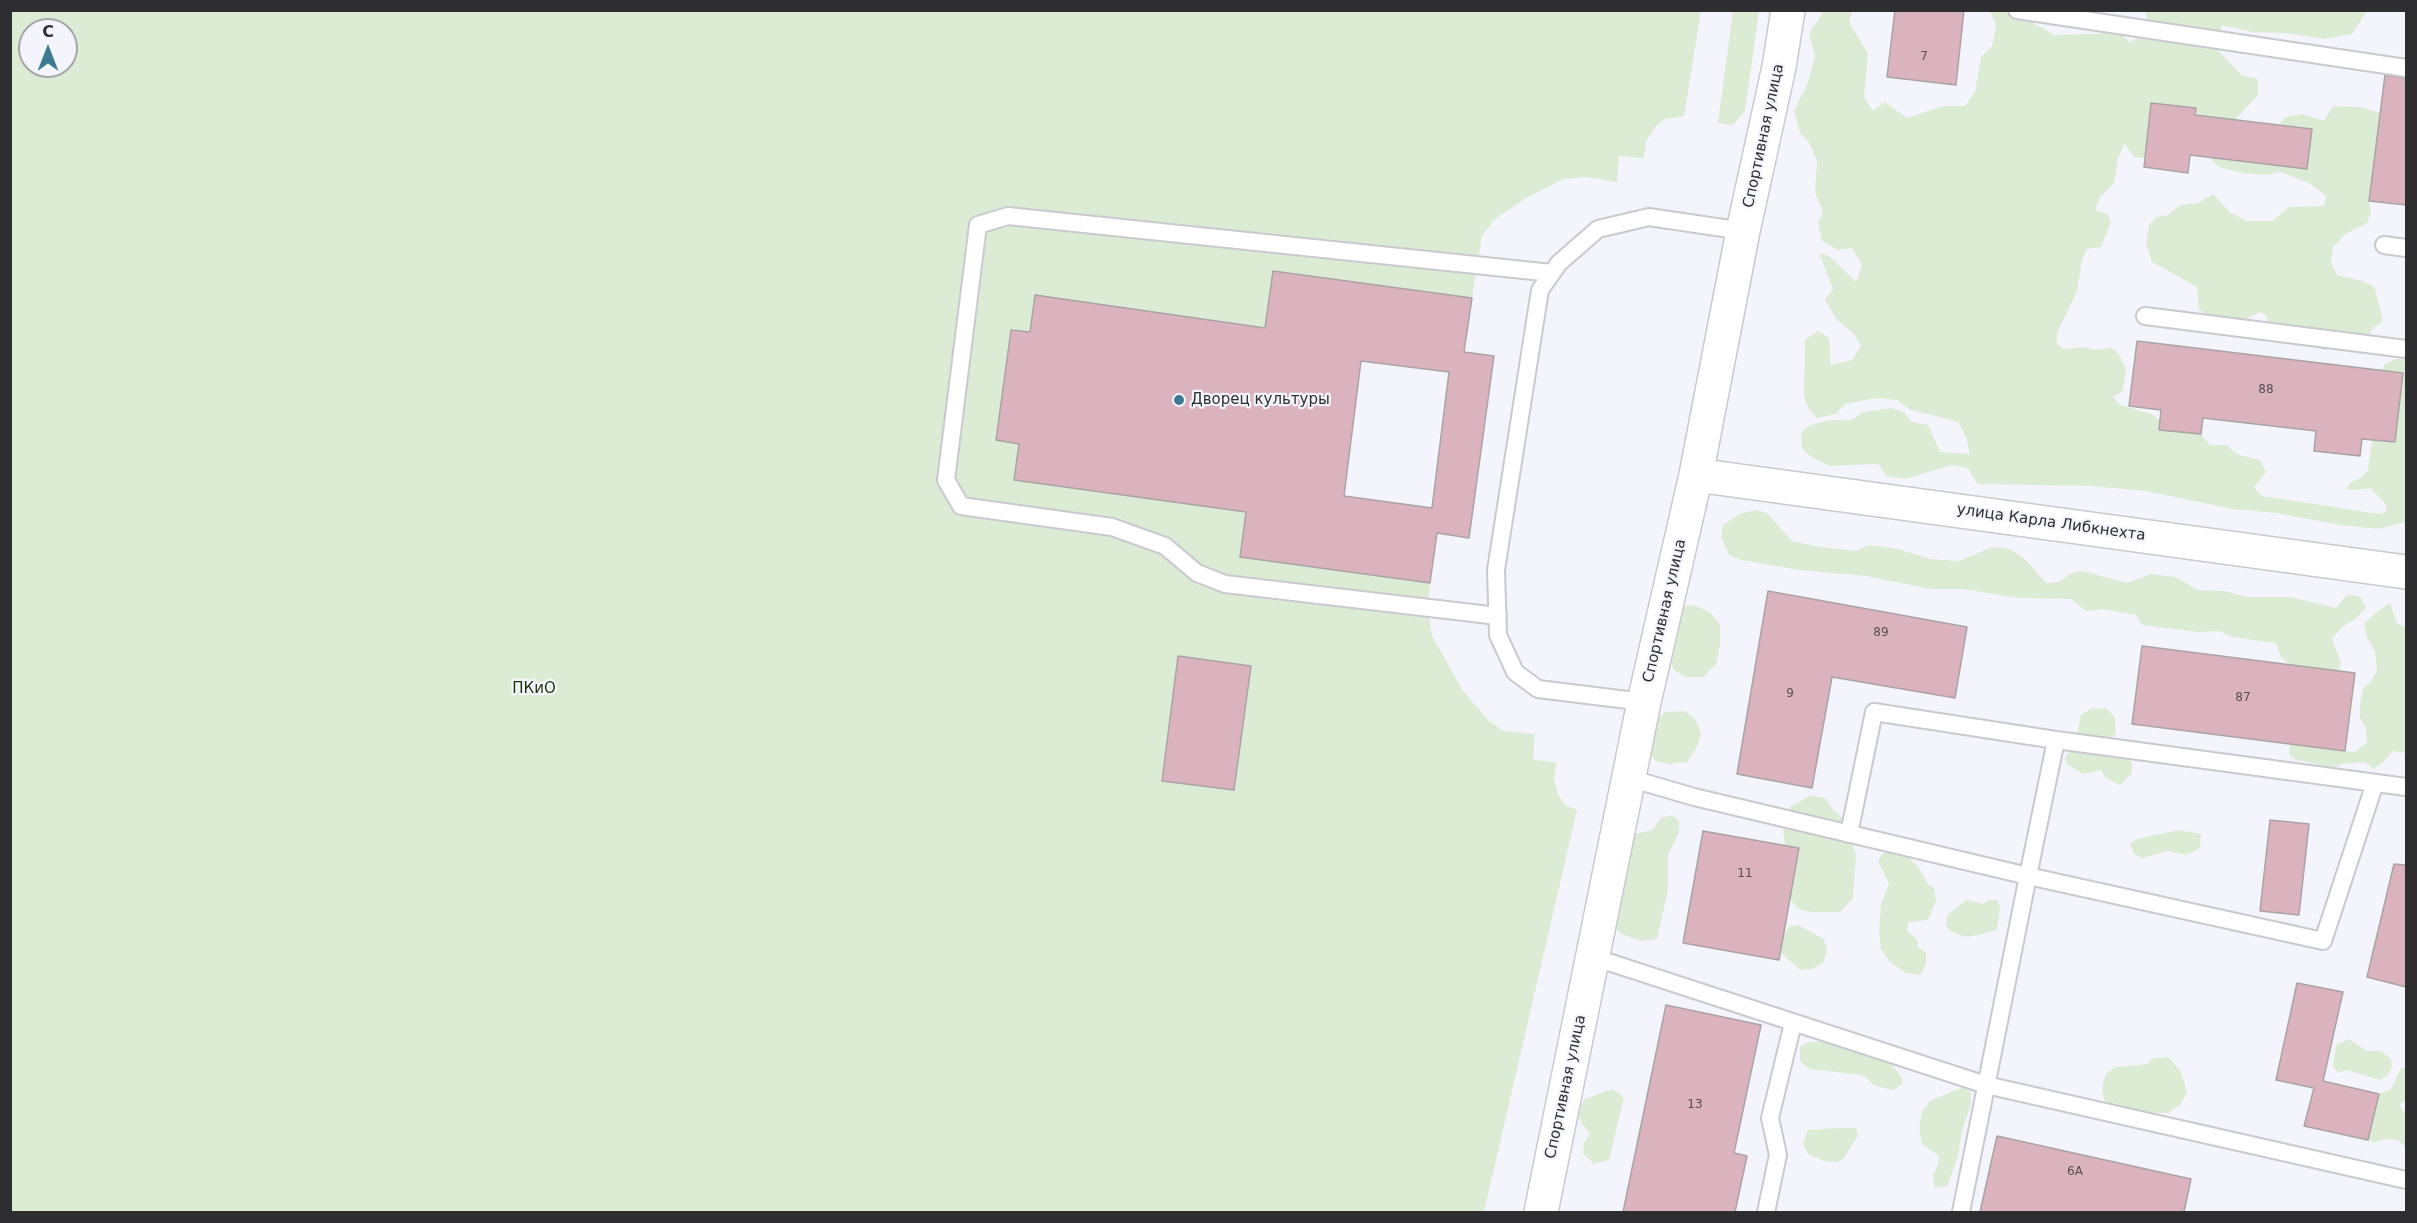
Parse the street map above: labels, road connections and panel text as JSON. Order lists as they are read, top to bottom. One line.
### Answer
{"streets":{"street":["Спортивная улица","улица Карла Либкнехта"]},"crossings":[["Спортивная улица","улица Карла Либкнехта"]],"parks":["ПКиО"],"places":["Дворец культуры"],"house_numbers":["7","88","89","9","87","11","13","6А"],"north":"top"}
